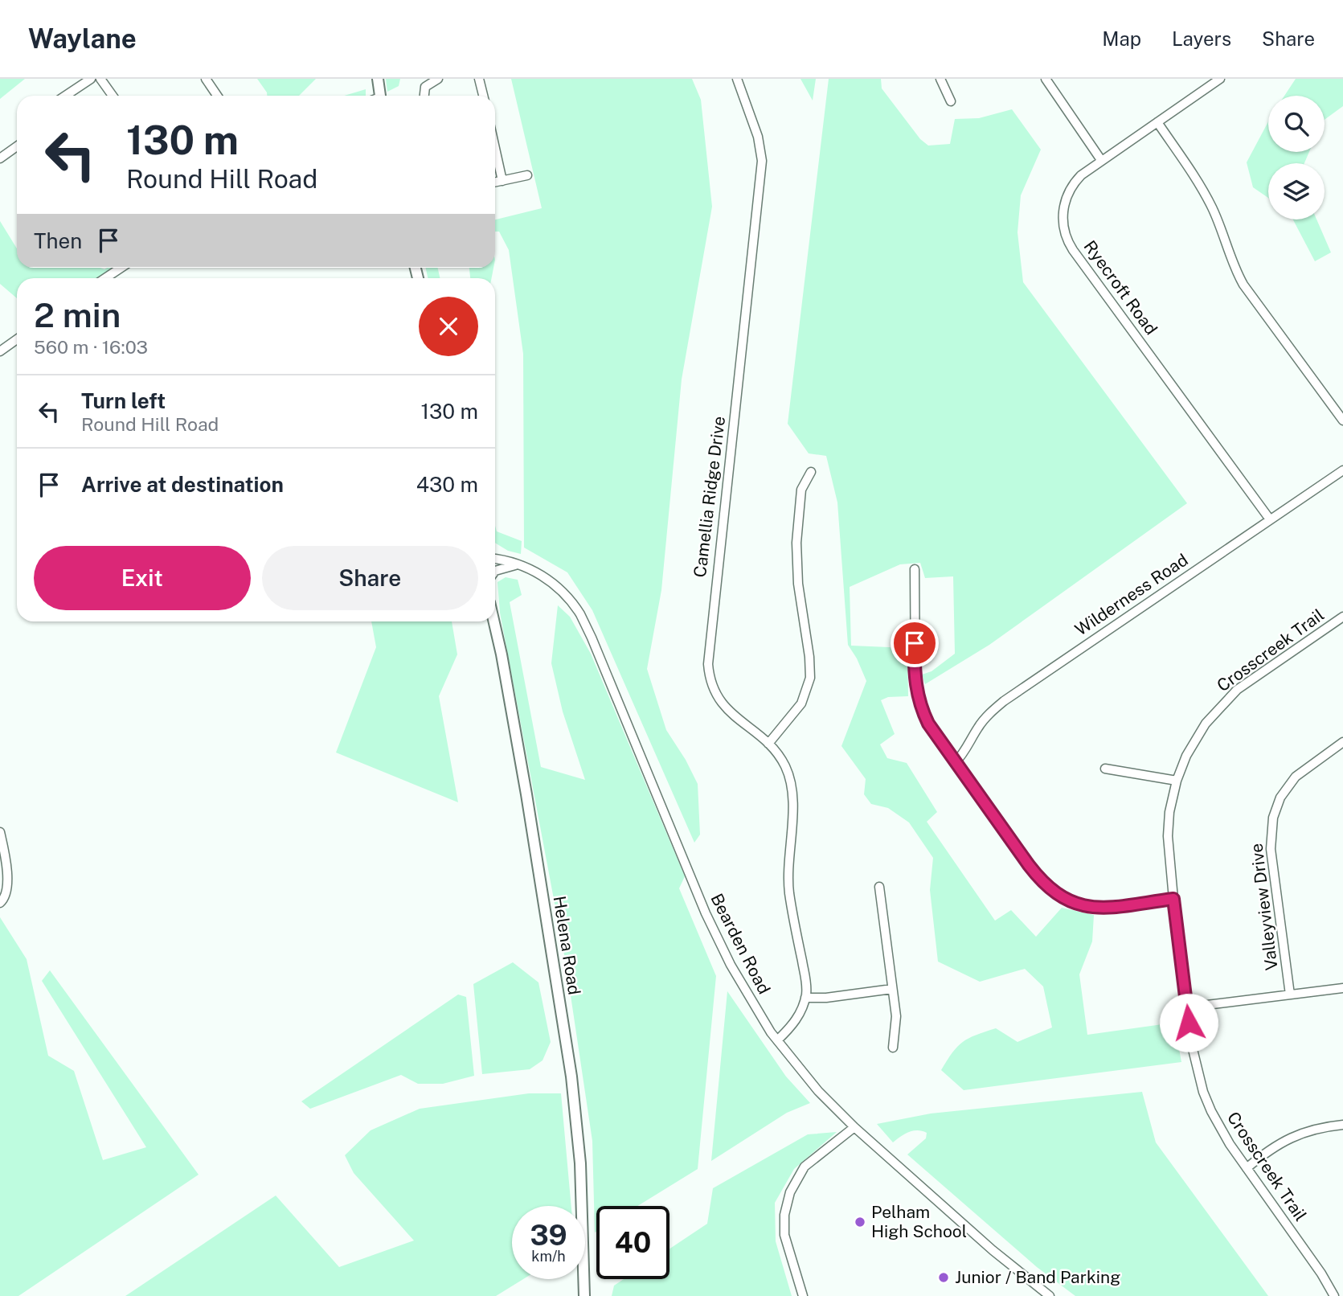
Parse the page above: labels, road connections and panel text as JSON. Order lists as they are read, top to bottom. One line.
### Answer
{"streets":{"main road":["Helena Road"],"street":["Ryecroft Road","Camellia Ridge Drive","Wilderness Road","Crosscreek Trail","Valleyview Drive","Bearden Road"]},"crossings":[["Ryecroft Road","Wilderness Road"]],"places":["Pelham High School","Junior / Band Parking"],"page":{"header":"Waylane","nav":["Map","Layers","Share"],"turn":["130 m","Round Hill Road"],"then":"Then","heading":["2 min","560 m · 16:03"],"list":[{"name":"Turn left","note":"Round Hill Road","value":"130 m"},{"name":"Arrive at destination","value":"430 m"}],"buttons":["Exit","Share"],"speed":"39 km/h","limit":"40"}}
